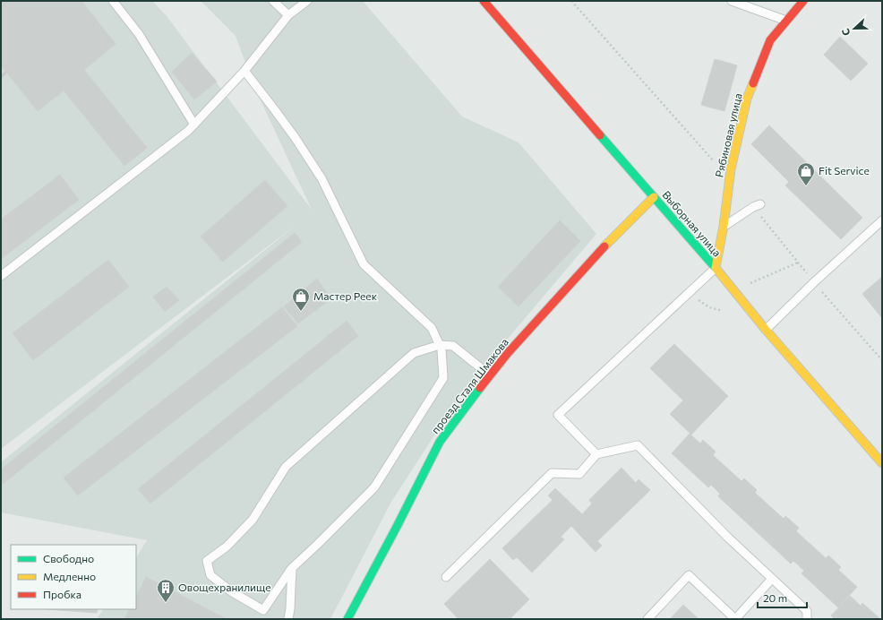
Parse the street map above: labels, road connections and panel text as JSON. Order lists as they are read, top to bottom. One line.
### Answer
{"streets":{"street":["Рябиновая улица","Выборная улица","проезд Сталя Шмакова"]},"crossings":[["Рябиновая улица","Выборная улица"],["Выборная улица","проезд Сталя Шмакова"]],"places":{"shop":["Fit Service","Мастер Реек"],"building":["Овощехранилище"]},"legend":["Свободно","Медленно","Пробка"],"scale_bar":"20 m","north":"left"}
